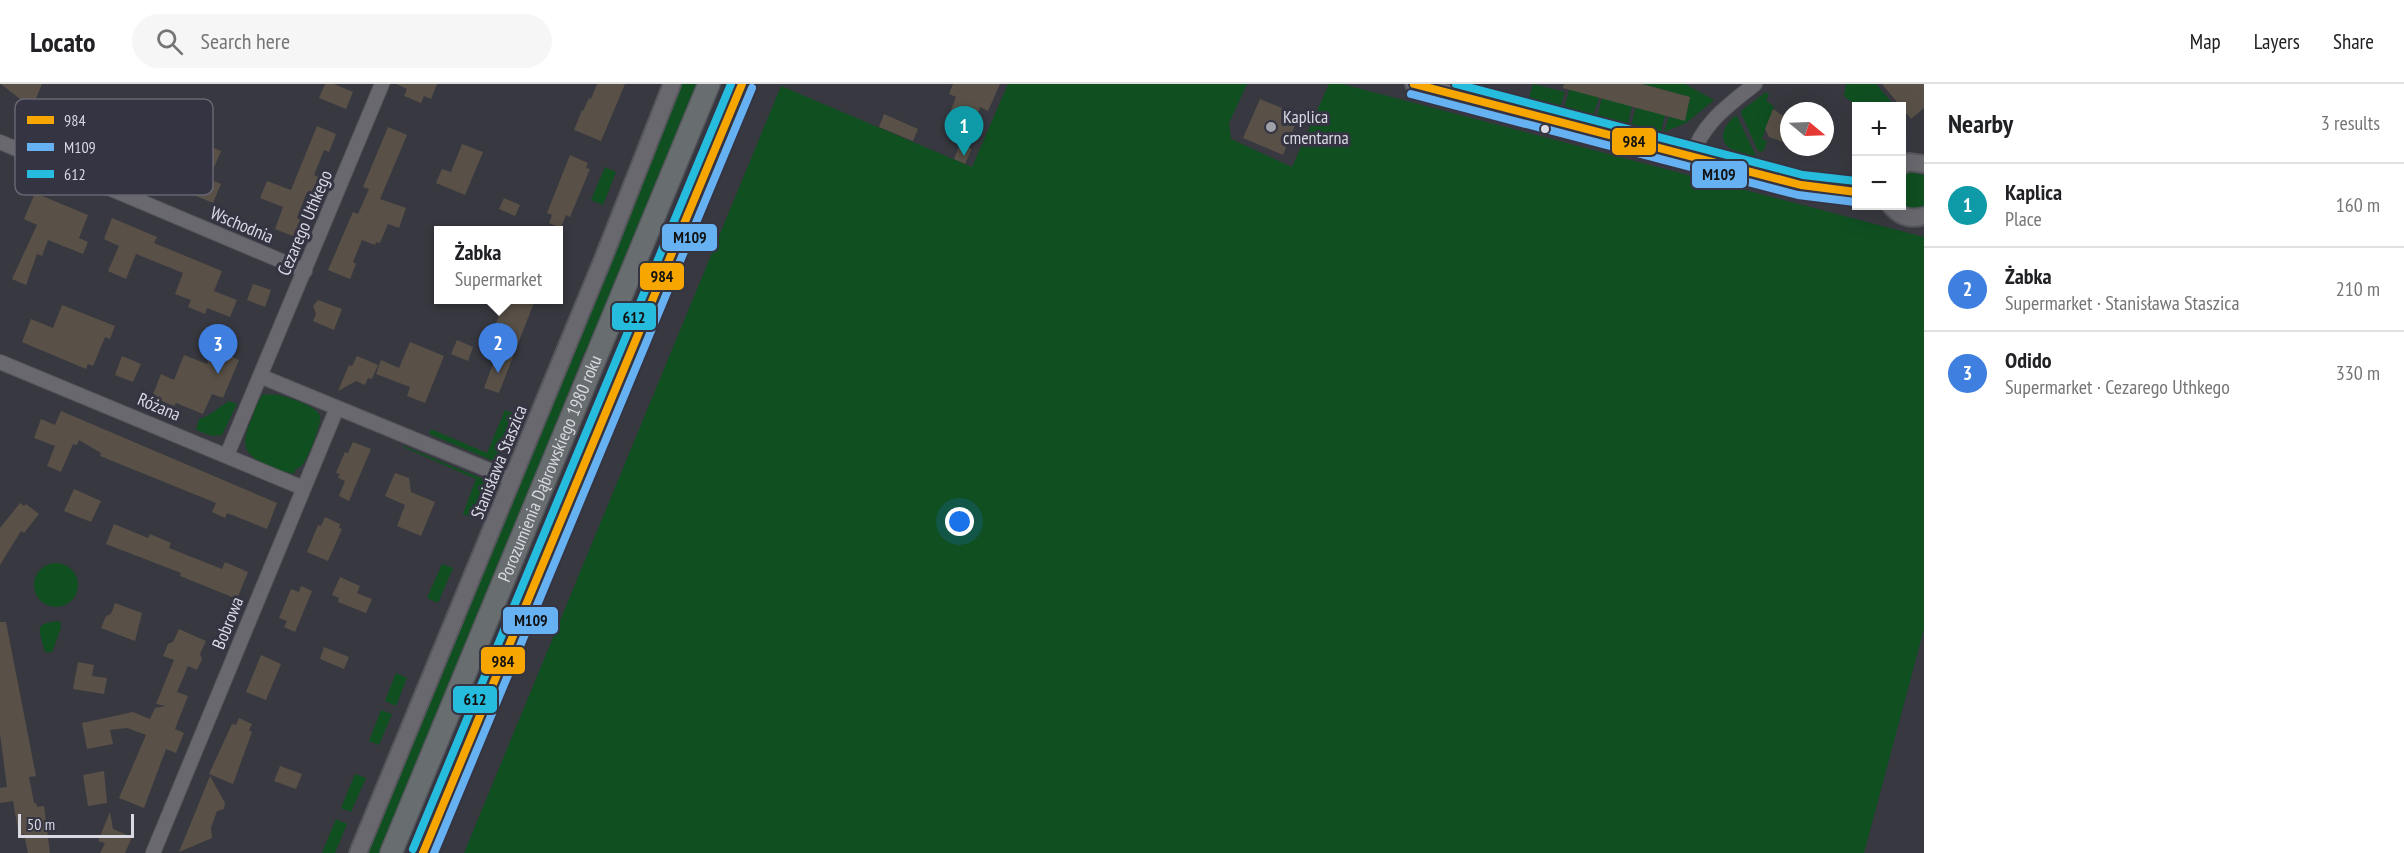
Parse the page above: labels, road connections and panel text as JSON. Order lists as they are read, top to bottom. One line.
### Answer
{"streets":{"main road":["Porozumienia Dąbrowskiego 1980 roku"],"street":["Cezarego Uthkego","Wschodnia","Różana","Stanisława Staszica","Bobrowa"]},"crossings":[["Cezarego Uthkego","Wschodnia"],["Cezarego Uthkego","Różana"],["Różana","Bobrowa"]],"places":["Kaplica cmentarna"],"lines":["transit line 984","transit line 612","transit line M109"],"legend":["984","M109","612"],"scale_bar":"50 m","north":"right","page":{"header":"Locato","search":"Search here","nav":["Map","Layers","Share"],"heading":["Nearby","3 results"],"map_buttons":["+","−"],"pins":["1","2","3"],"list":[{"mark":"1","name":"Kaplica","note":"Place","value":"160 m"},{"mark":"2","name":"Żabka","note":"Supermarket · Stanisława Staszica","value":"210 m"},{"mark":"3","name":"Odido","note":"Supermarket · Cezarego Uthkego","value":"330 m"}],"popup":["Żabka","Supermarket"],"scale":"50 m"}}
